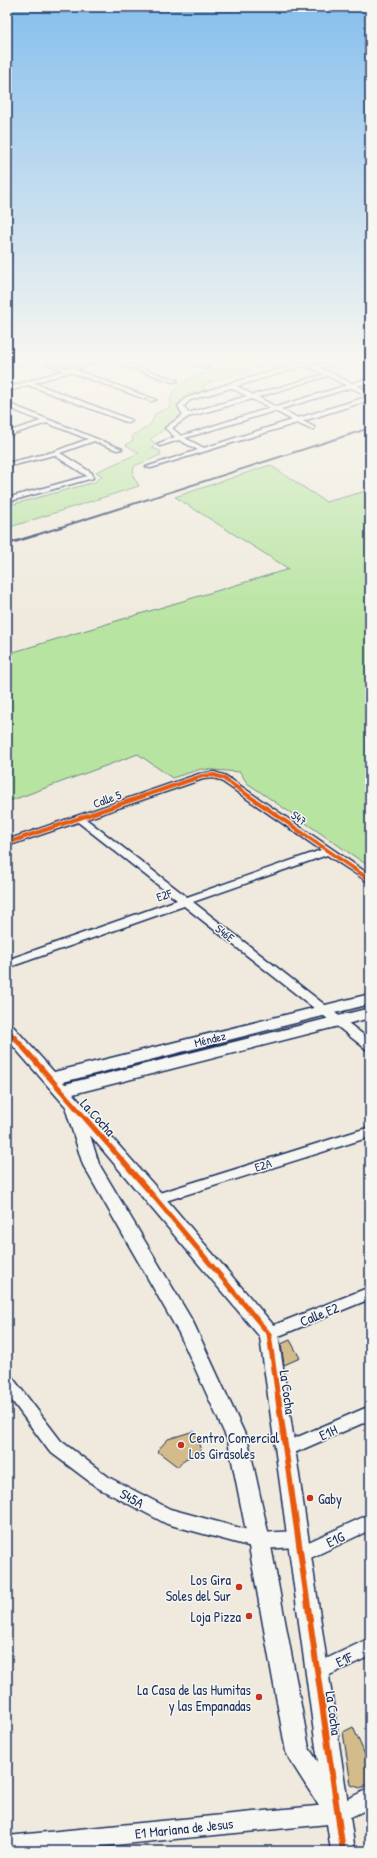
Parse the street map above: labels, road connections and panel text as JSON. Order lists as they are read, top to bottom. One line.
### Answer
{"streets":{"street":["Calle 5","S47","E2F","S46E","Méndez","La Cocha","E2A","Calle E2","E1H","S45A","E1G","E1F","E1 Mariana de Jesus"]},"crossings":[["Calle 5","S47"],["Calle 5","S46E"],["S47","E2F"],["E2F","S46E"],["S46E","Méndez"],["Méndez","La Cocha"],["La Cocha","E2A"],["La Cocha","Calle E2"],["La Cocha","E1H"],["La Cocha","S45A"],["La Cocha","E1G"],["La Cocha","E1F"],["La Cocha","E1 Mariana de Jesus"],["S45A","E1G"]],"places":["Centro Comercial Los Girasoles","Gaby","Los Gira Soles del Sur","Loja Pizza","La Casa de las Humitas y las Empanadas"]}
